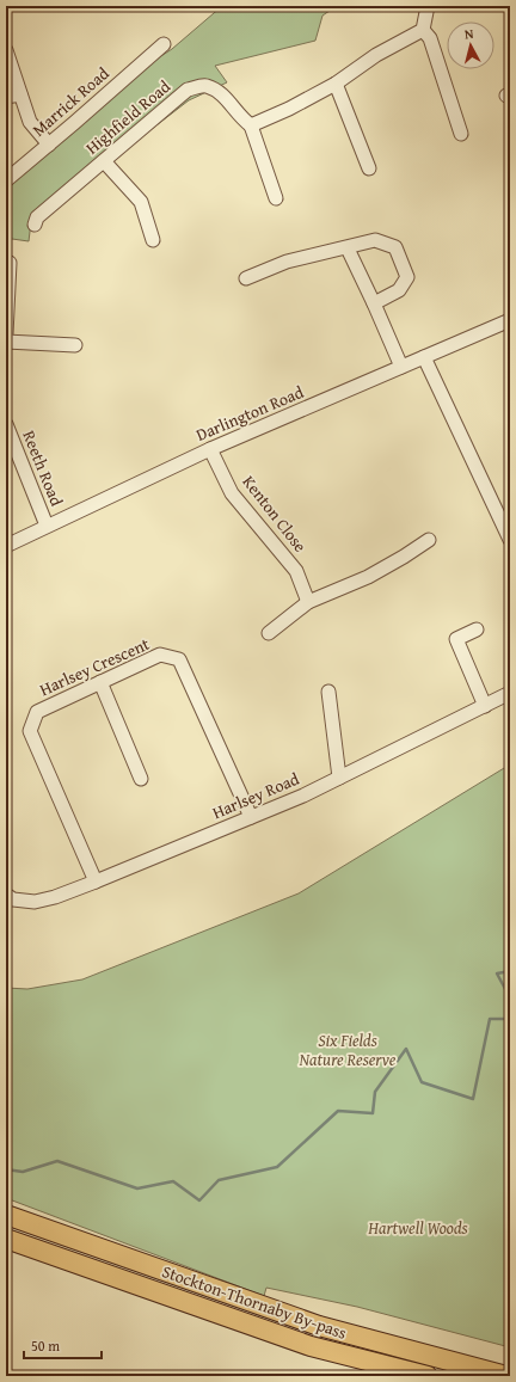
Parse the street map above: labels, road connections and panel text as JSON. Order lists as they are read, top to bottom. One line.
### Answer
{"streets":{"highway":["Stockton-Thornaby By-pass"],"street":["Marrick Road","Highfield Road","Darlington Road","Reeth Road","Kenton Close","Harlsey Crescent","Harlsey Road"]},"crossings":[["Darlington Road","Reeth Road"],["Darlington Road","Kenton Close"],["Harlsey Crescent","Harlsey Road"]],"parks":["Six Fields Nature Reserve","Hartwell Woods"],"scale_bar":"50 m","north":"top"}
